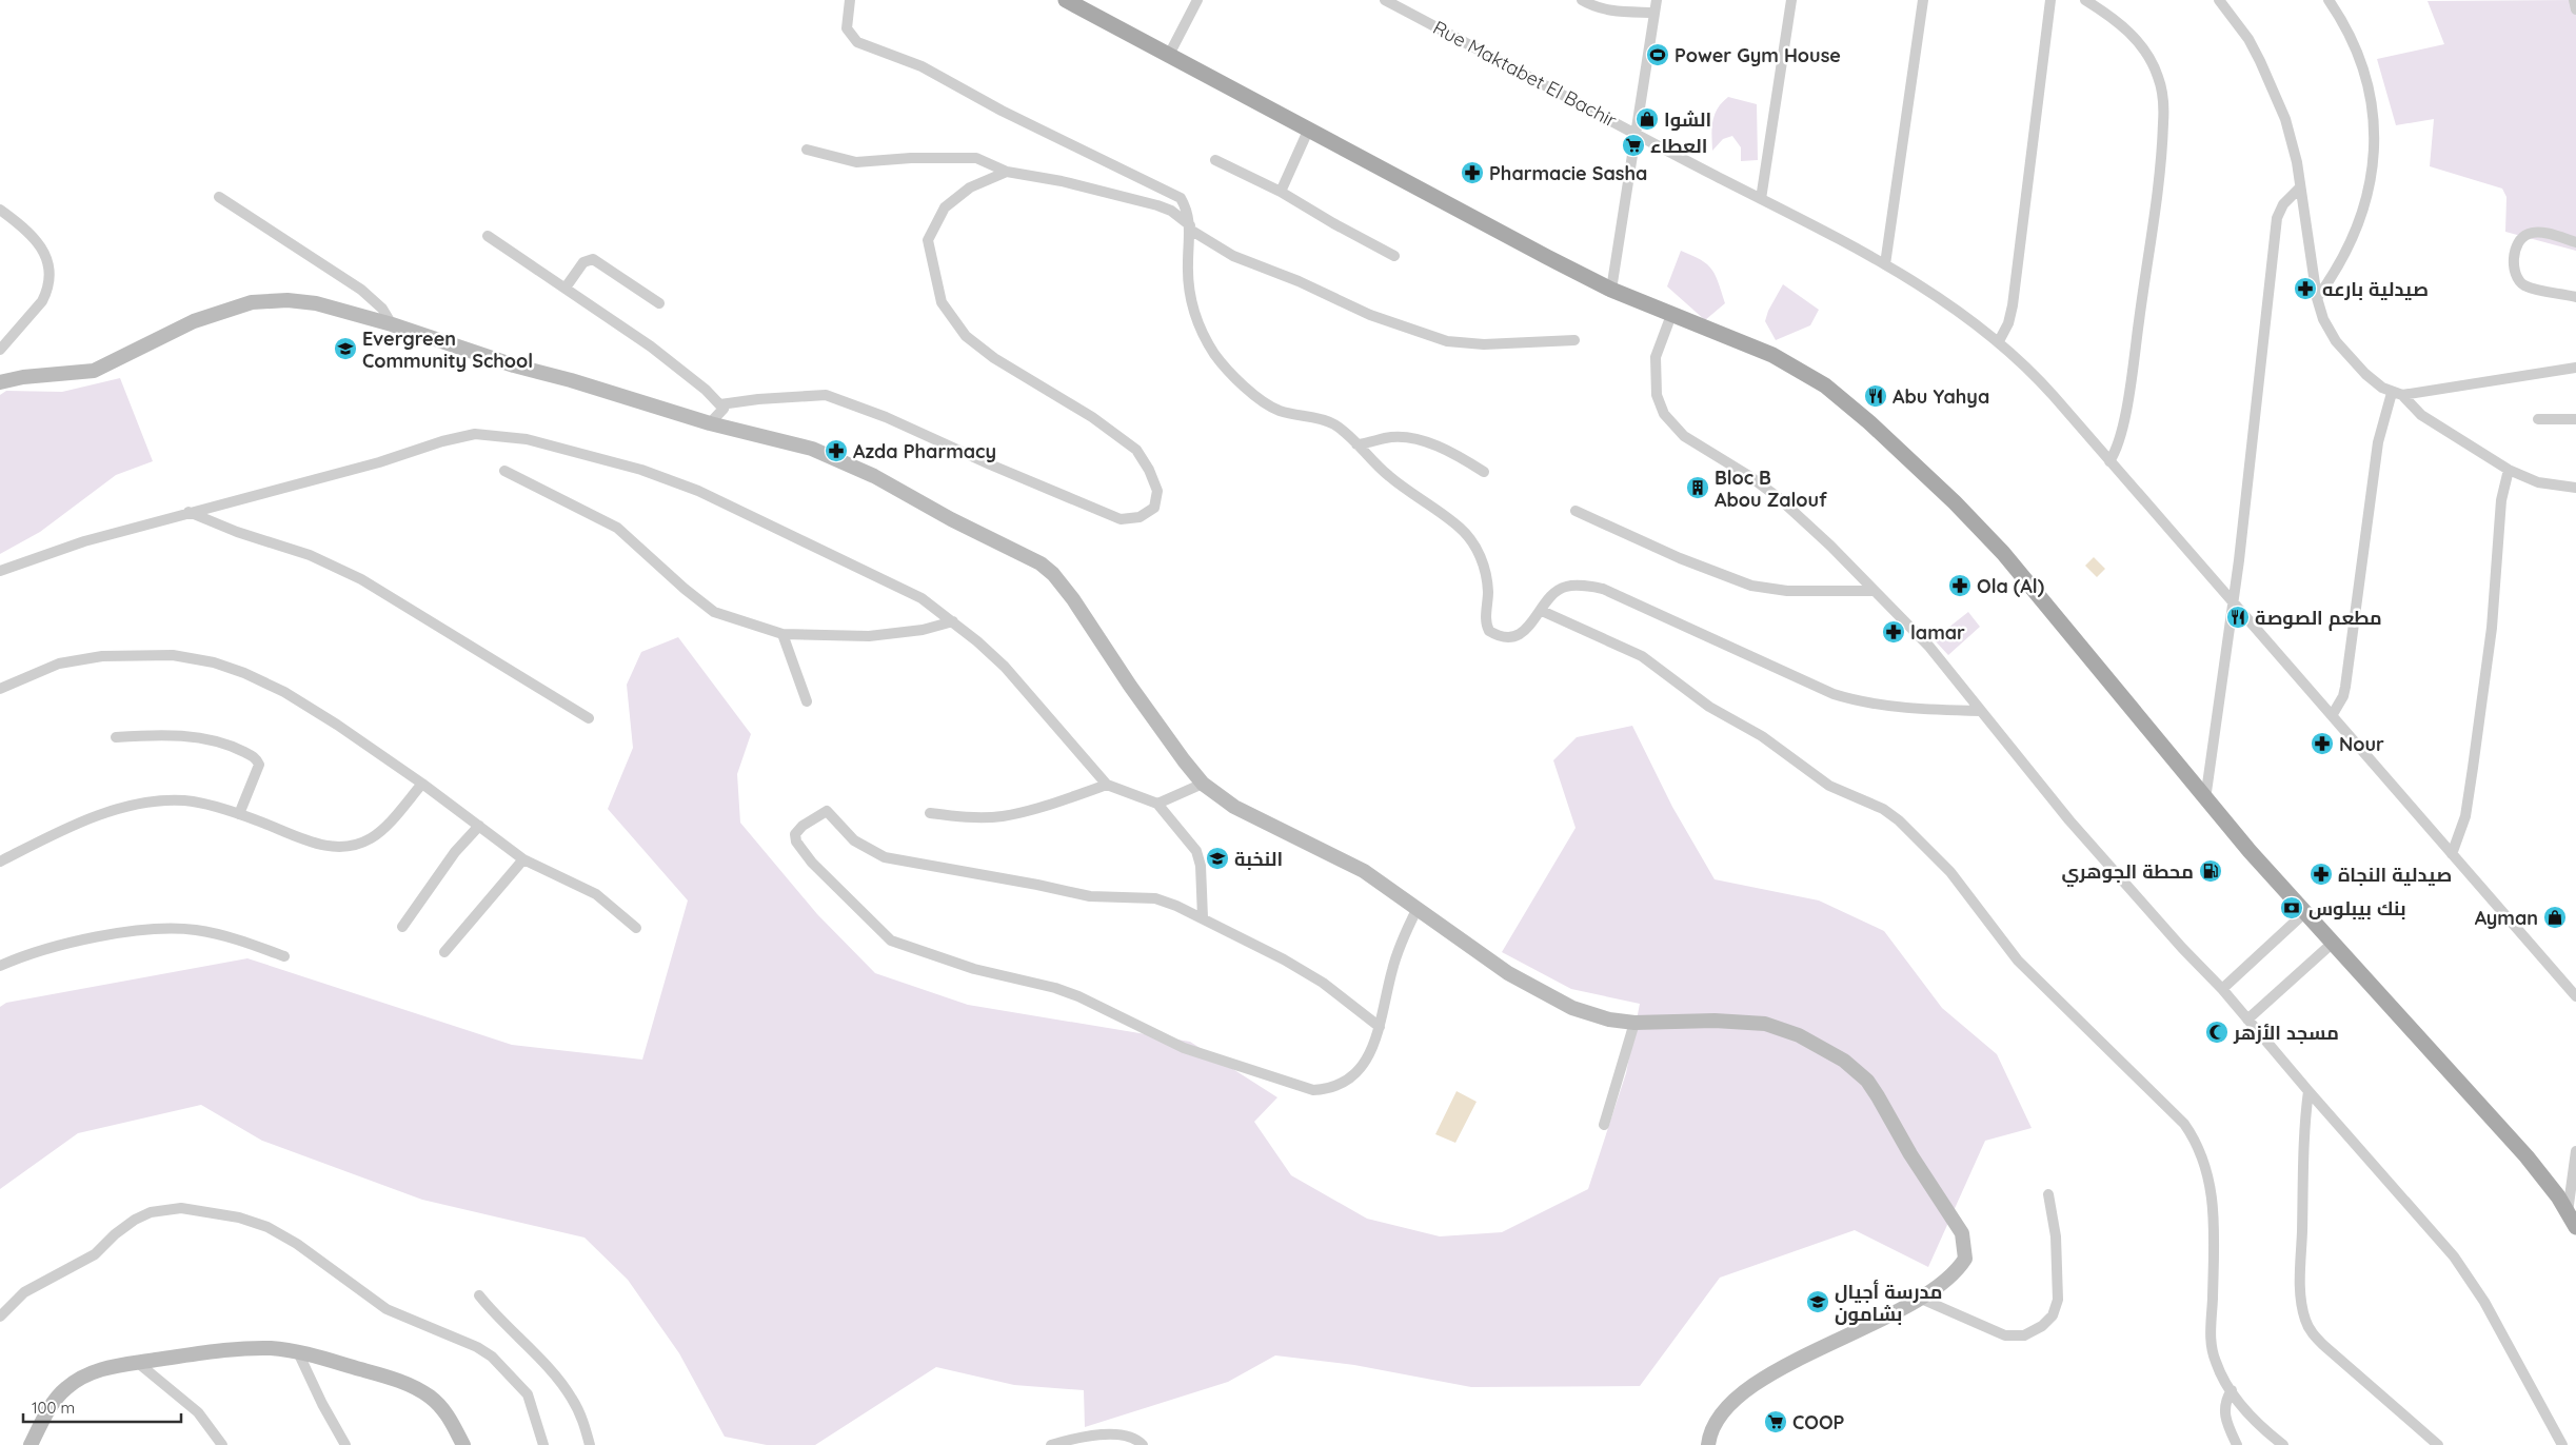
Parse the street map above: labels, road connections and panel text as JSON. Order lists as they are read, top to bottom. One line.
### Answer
{"streets":{"street":["Rue Maktabet El Bachir"]},"places":{"sports":["Power Gym House"],"shop":["الشوا","Ayman"],"supermarket":["العطاء","COOP"],"pharmacy":["Pharmacie Sasha","صيدلية بارعه","Azda Pharmacy","Ola (Al)","lamar","Nour","صيدلية النجاة"],"school or university":["Evergreen Community School","النخبة","مدرسة أجيال بشامون"],"restaurant":["Abu Yahya","مطعم الصوصة"],"building":["Bloc B Abou Zalouf"],"fuel station":["محطة الجوهري"],"bank":["بنك بيبلوس"],"mosque":["مسجد الأزهر"]},"scale_bar":"100 m"}
